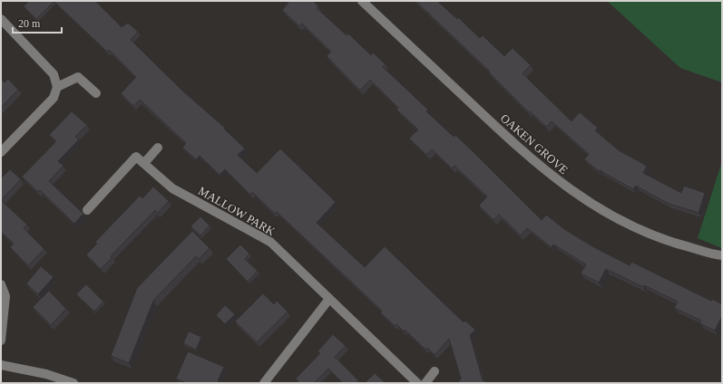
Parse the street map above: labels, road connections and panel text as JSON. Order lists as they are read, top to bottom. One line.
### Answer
{"streets":{"street":["OAKEN GROVE","MALLOW PARK"]},"scale_bar":"20 m"}
